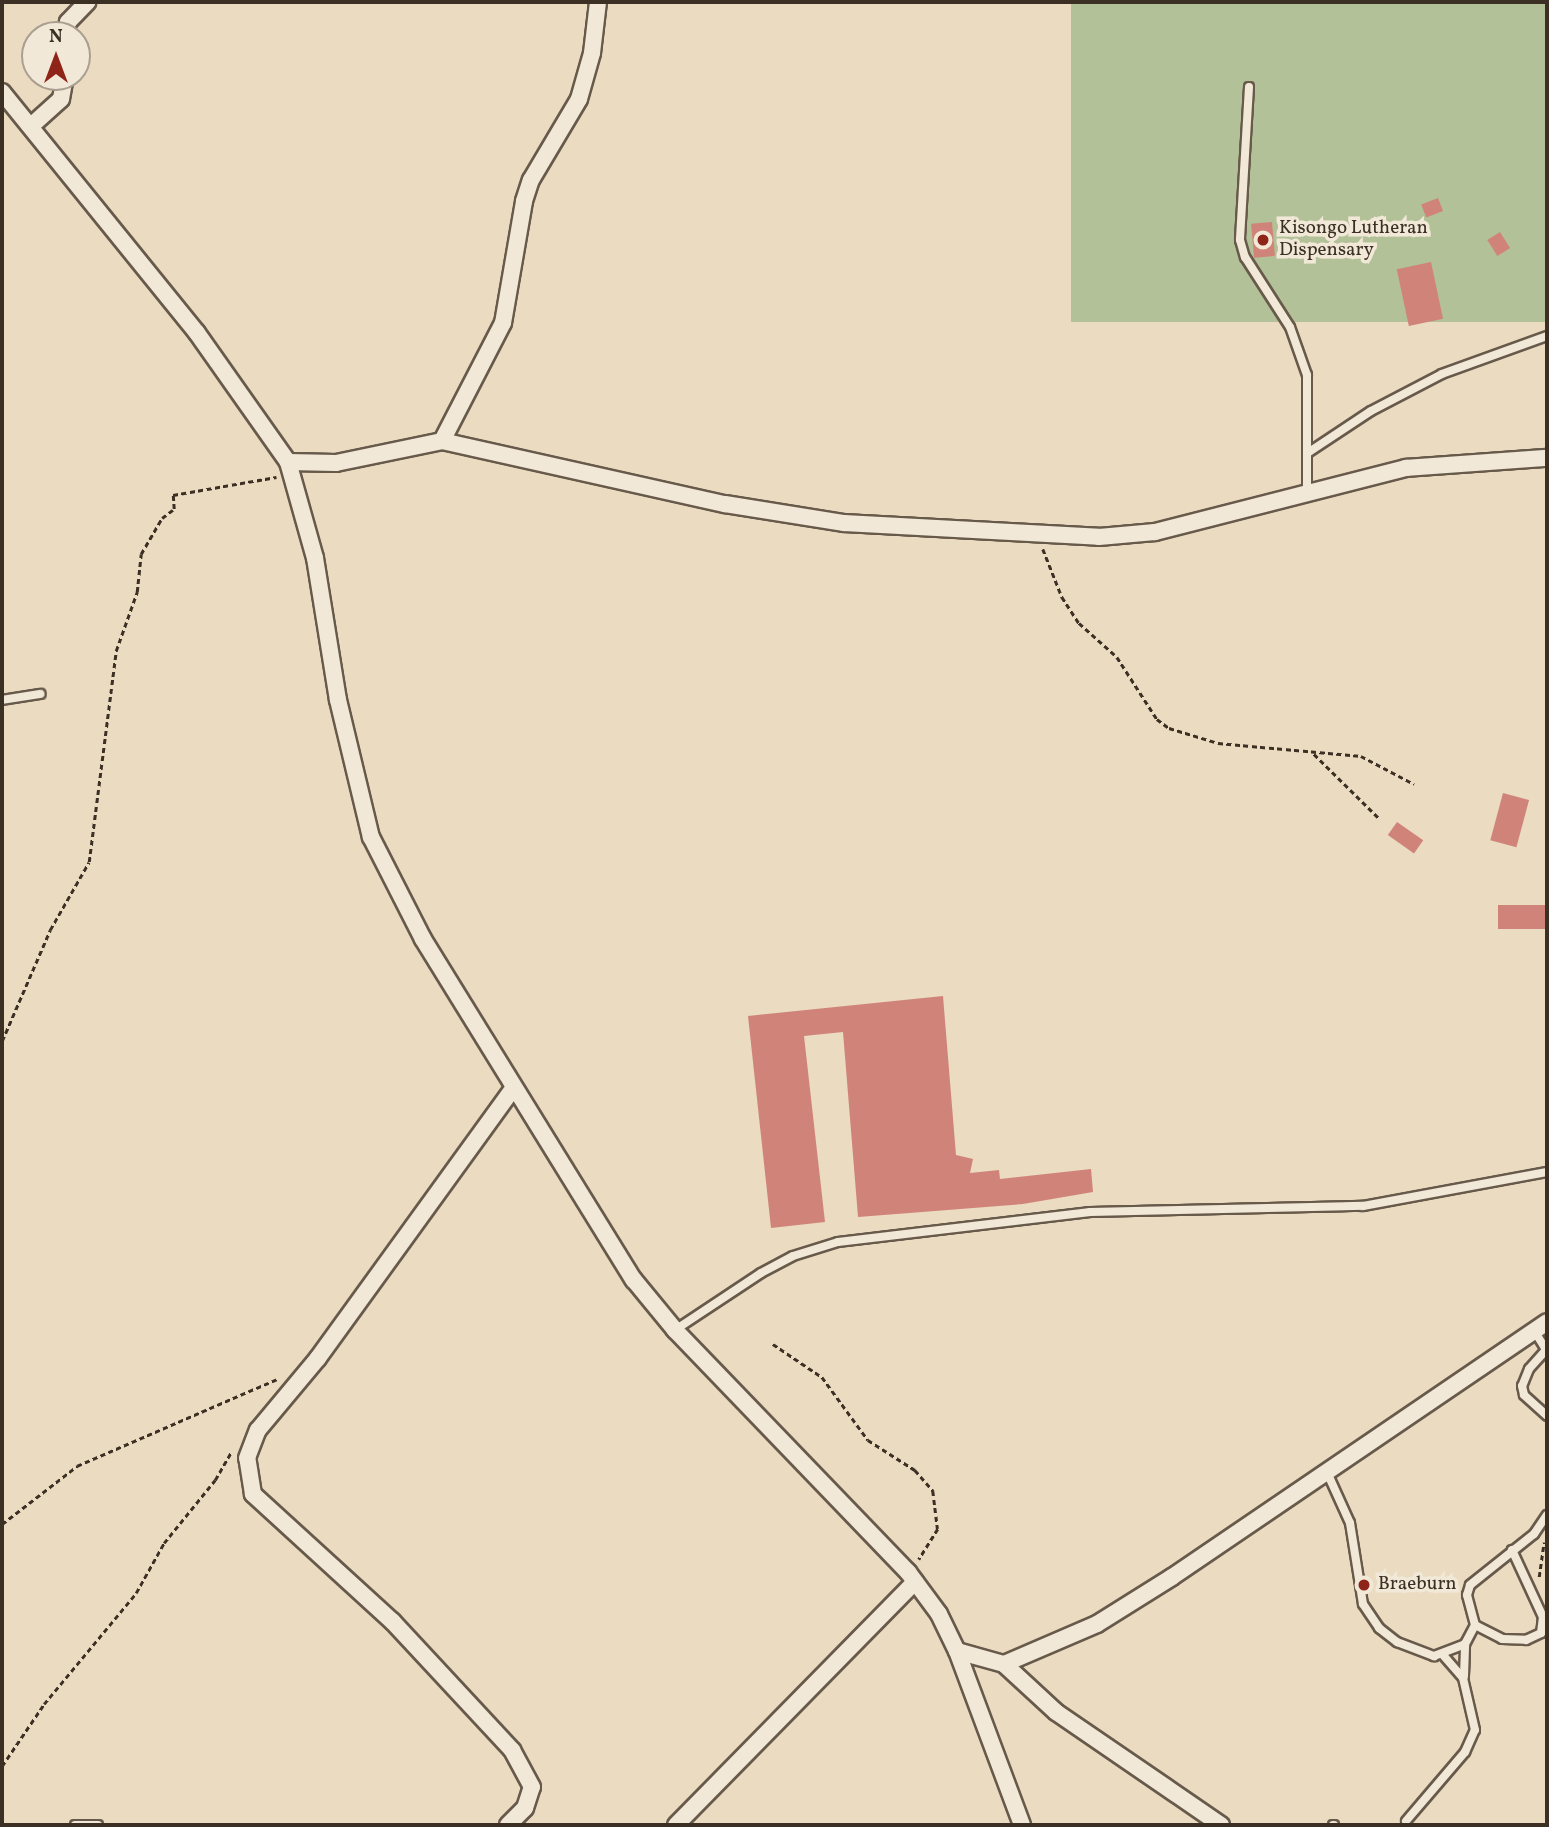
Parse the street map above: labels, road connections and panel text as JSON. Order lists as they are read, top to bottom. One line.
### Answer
{"places":["Kisongo Lutheran Dispensary","Braeburn"],"north":"top"}
